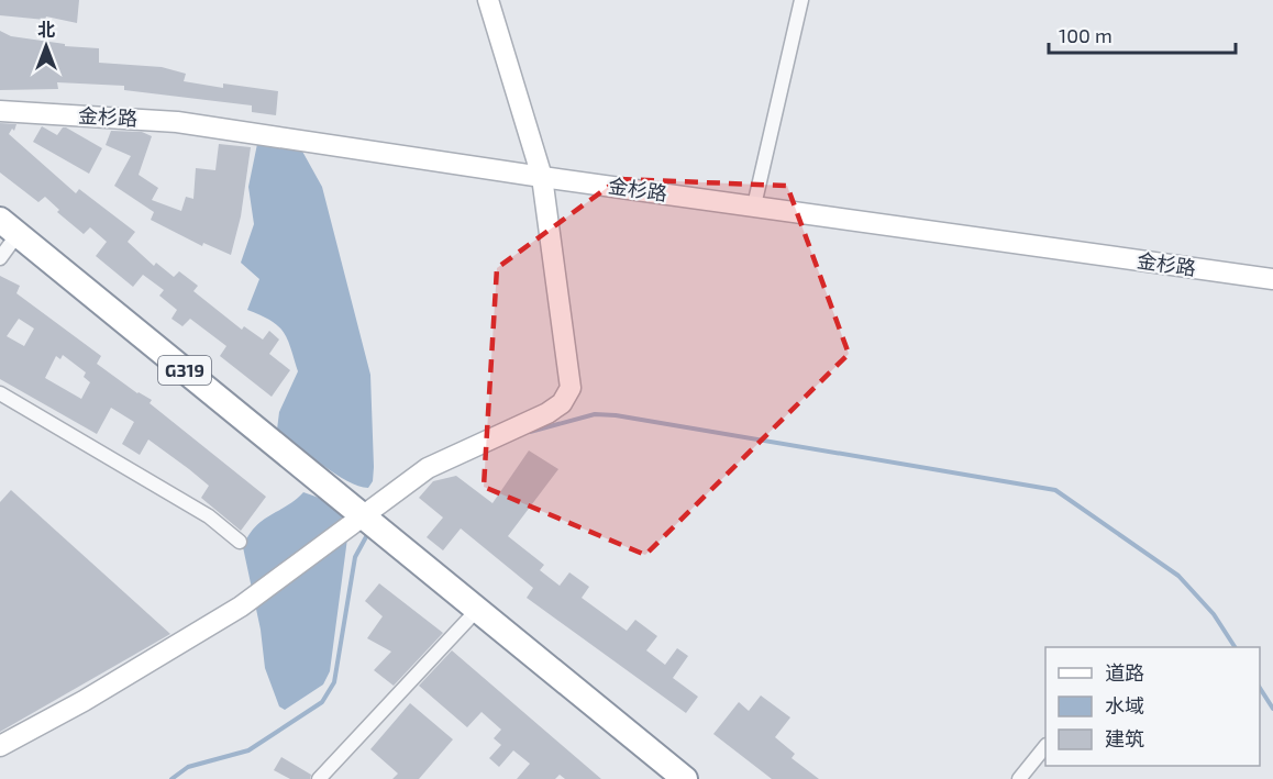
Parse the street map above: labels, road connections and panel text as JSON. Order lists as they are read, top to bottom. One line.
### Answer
{"streets":{"highway":["G319"],"street":["金杉路"]},"legend":["道路","水域","建筑"],"scale_bar":"100 m","north":"top"}
